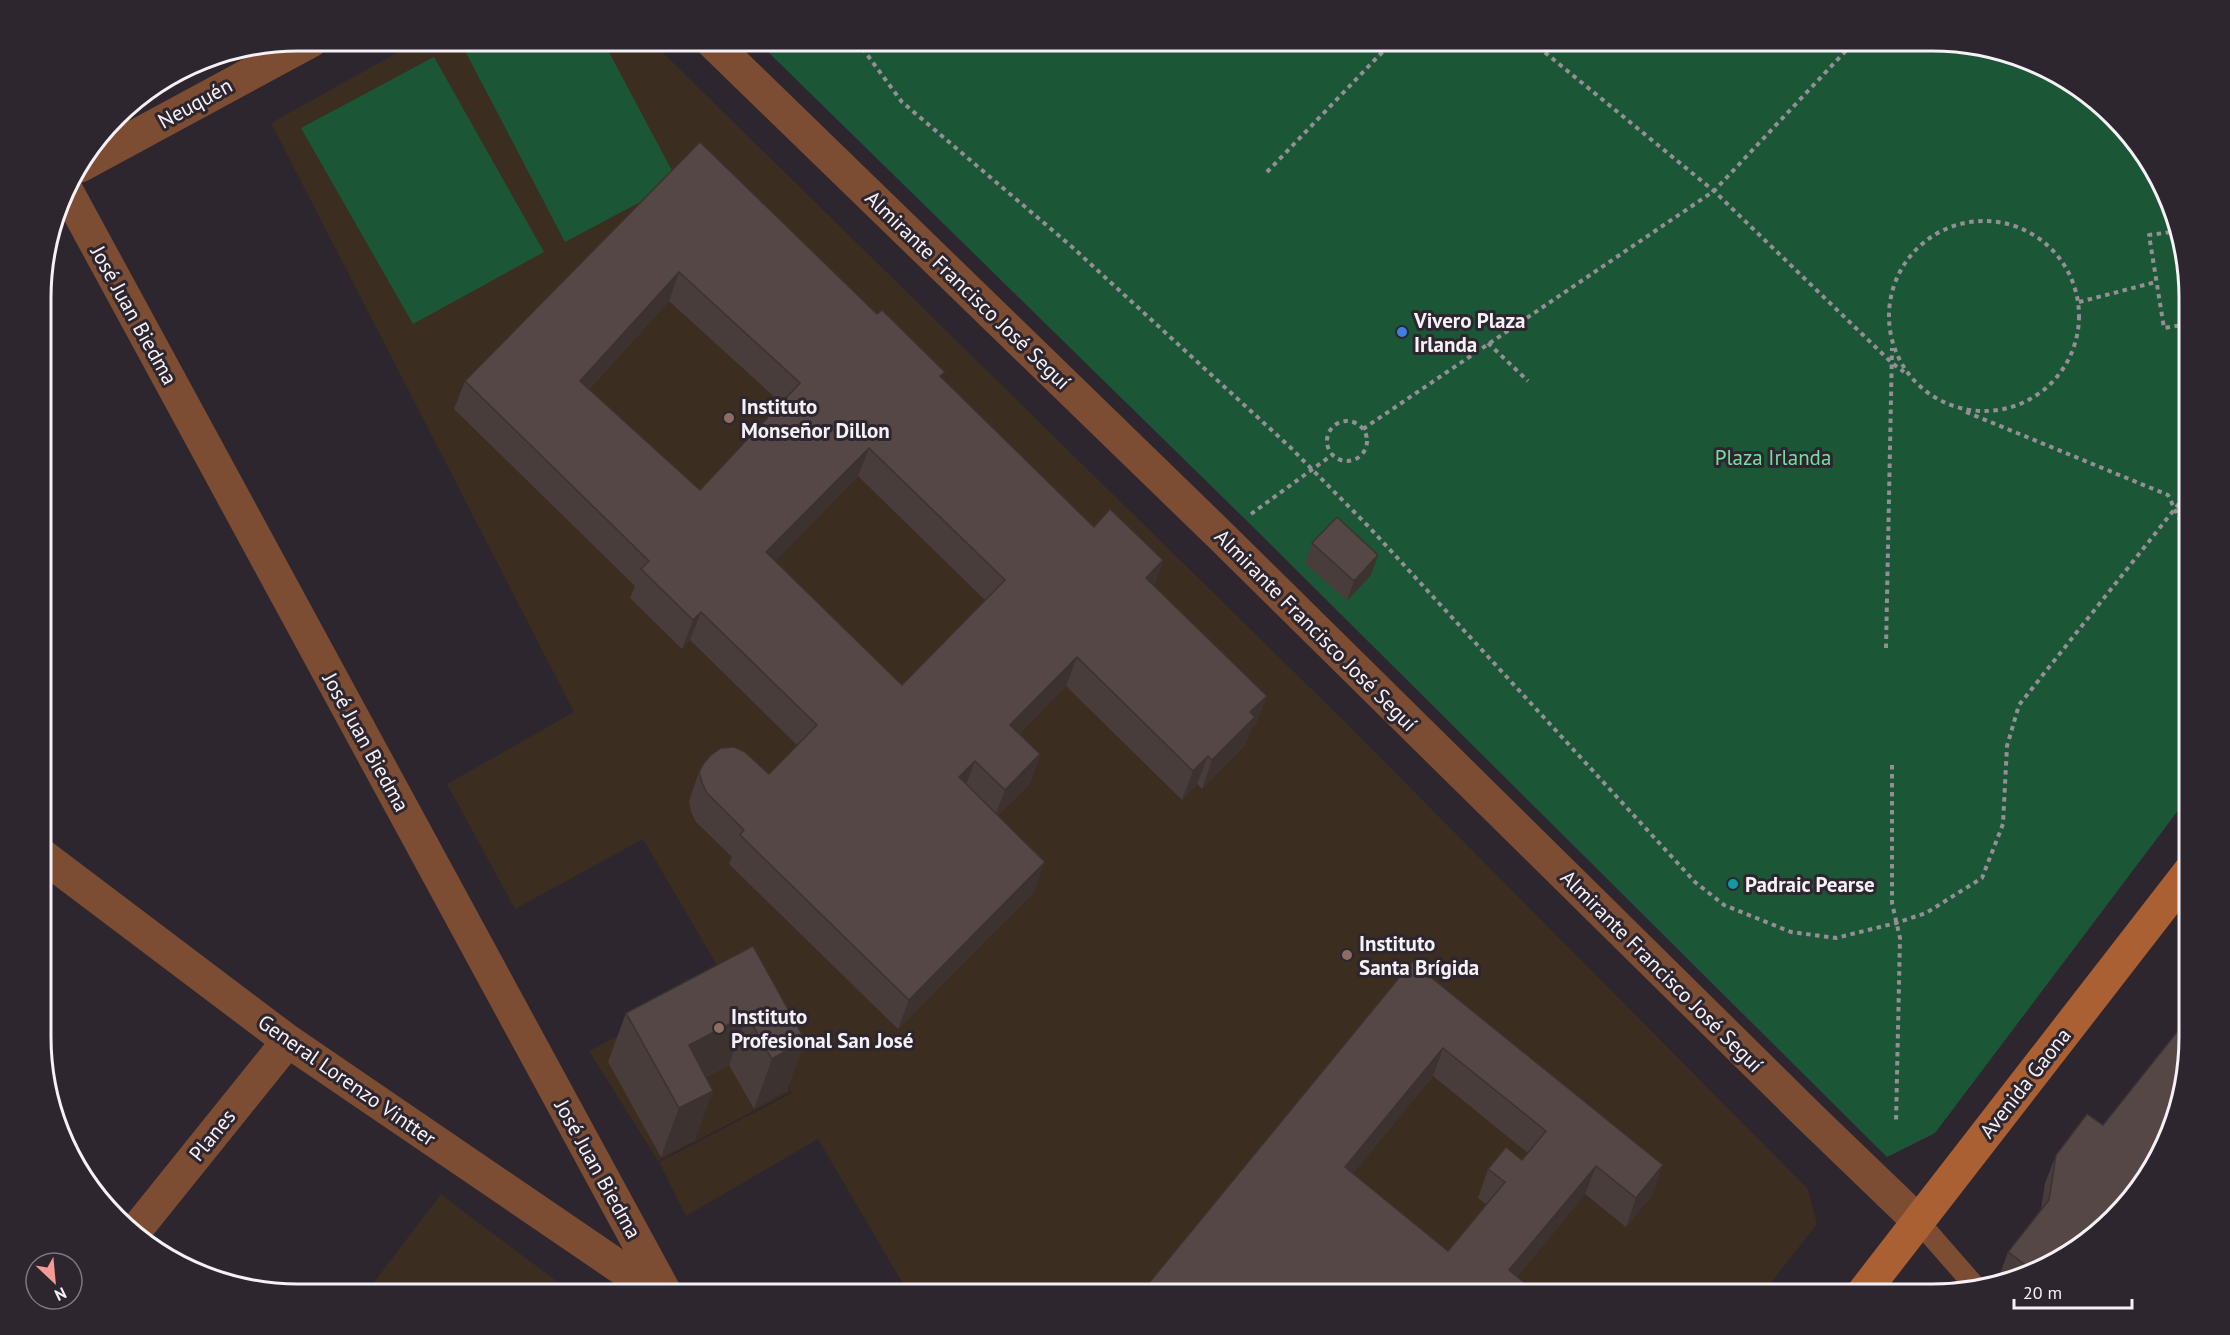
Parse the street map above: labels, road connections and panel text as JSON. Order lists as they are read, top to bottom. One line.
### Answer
{"streets":{"main road":["Avenida Gaona"],"street":["Neuquén","Almirante Francisco José Seguí","José Juan Biedma","General Lorenzo Vintter","Planes"]},"crossings":[["Almirante Francisco José Seguí","Avenida Gaona"],["General Lorenzo Vintter","Planes"]],"parks":["Plaza Irlanda"],"places":["Vivero Plaza Irlanda","Instituto Monseñor Dillon","Padraic Pearse","Instituto Santa Brígida","Instituto Profesional San José"],"scale_bar":"20 m","north":"bottom right"}
